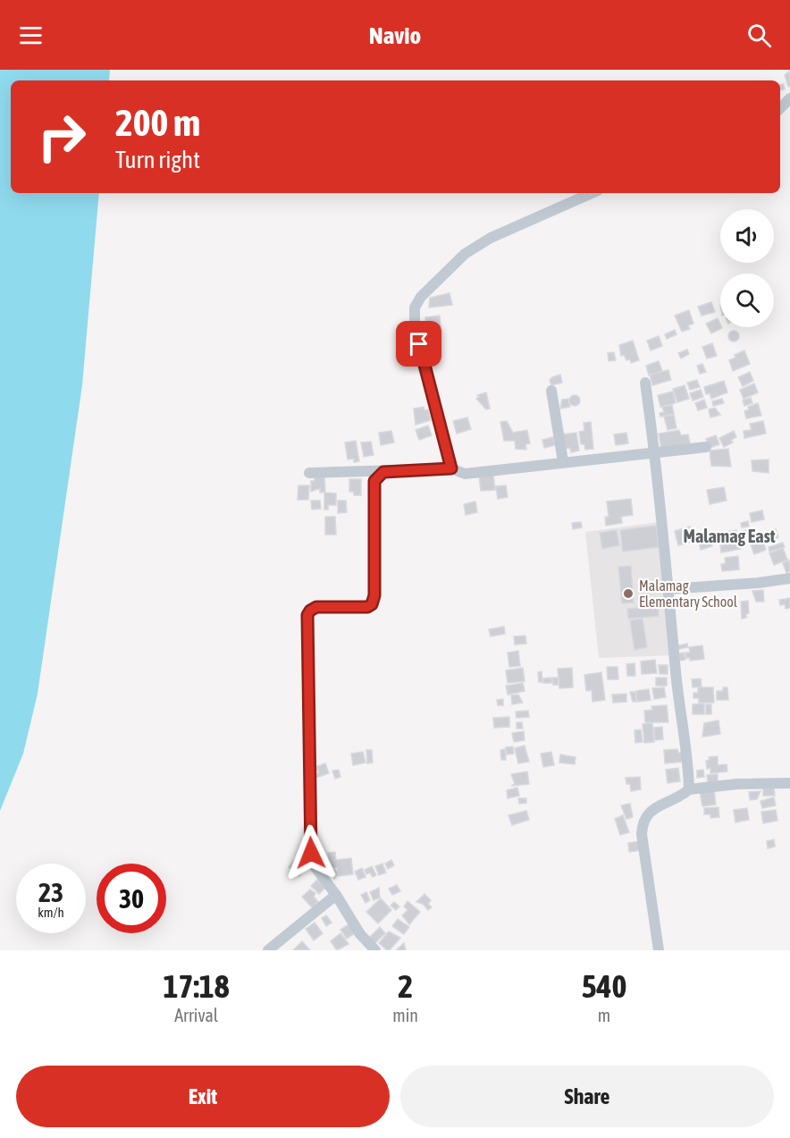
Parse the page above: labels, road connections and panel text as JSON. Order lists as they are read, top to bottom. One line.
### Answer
{"districts":["Malamag East"],"places":["Malamag Elementary School"],"page":{"header":"Navio","turn":["200 m","Turn right"],"speed":"23 km/h","limit":"30","eta":["17:18","Arrival","2","min","540","m"],"buttons":["Exit","Share"]}}
